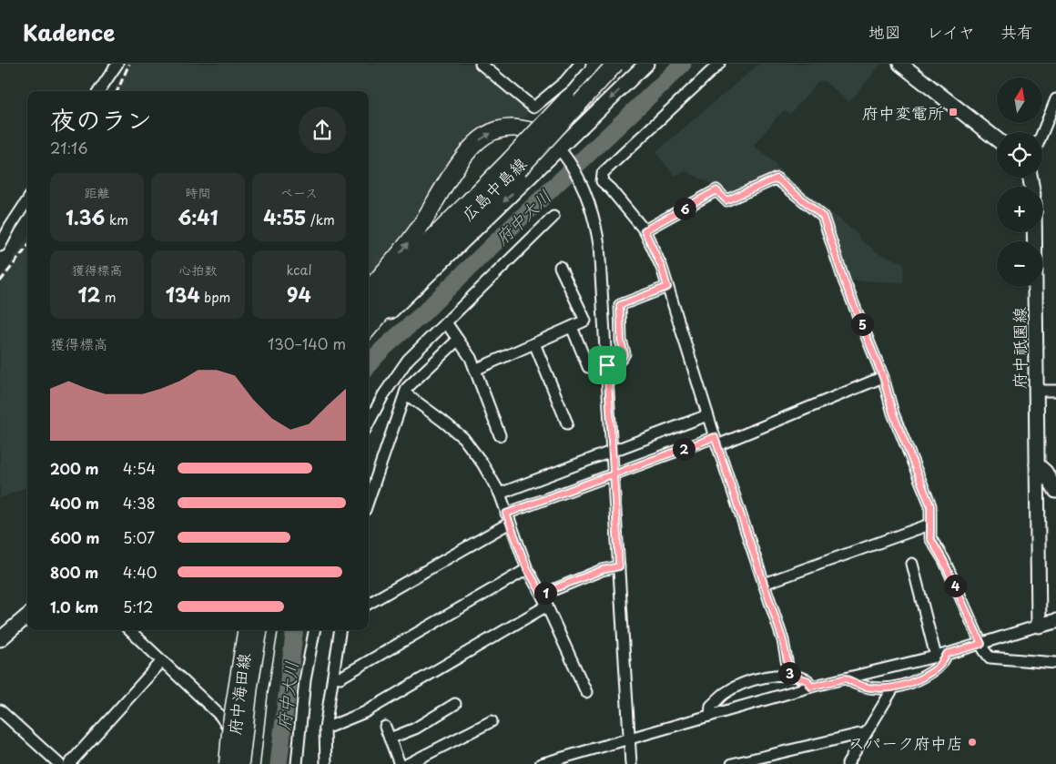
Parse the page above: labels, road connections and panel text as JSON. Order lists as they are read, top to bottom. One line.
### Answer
{"streets":{"main road":["広島中島線","府中祇園線","府中海田線"]},"water":["府中大川"],"places":{"transit":["府中変電所"],"other":["スパーク府中店"]},"north":"top","page":{"header":"Kadence","nav":["地図","レイヤ","共有"],"map_buttons":["+","−"],"heading":["夜のラン","21:16"],"stats":[["距離","1.36 km"],["時間","6:41"],["ペース","4:55 /km"],["獲得標高","12 m"],["心拍数","134 bpm"],["kcal","94"]],"pins":["6","5","2","4","1","3"],"chart":["獲得標高","130–140 m"],"list":[{"name":"200 m","note":"4:54"},{"name":"400 m","note":"4:38"},{"name":"600 m","note":"5:07"},{"name":"800 m","note":"4:40"},{"name":"1.0 km","note":"5:12"}]}}
